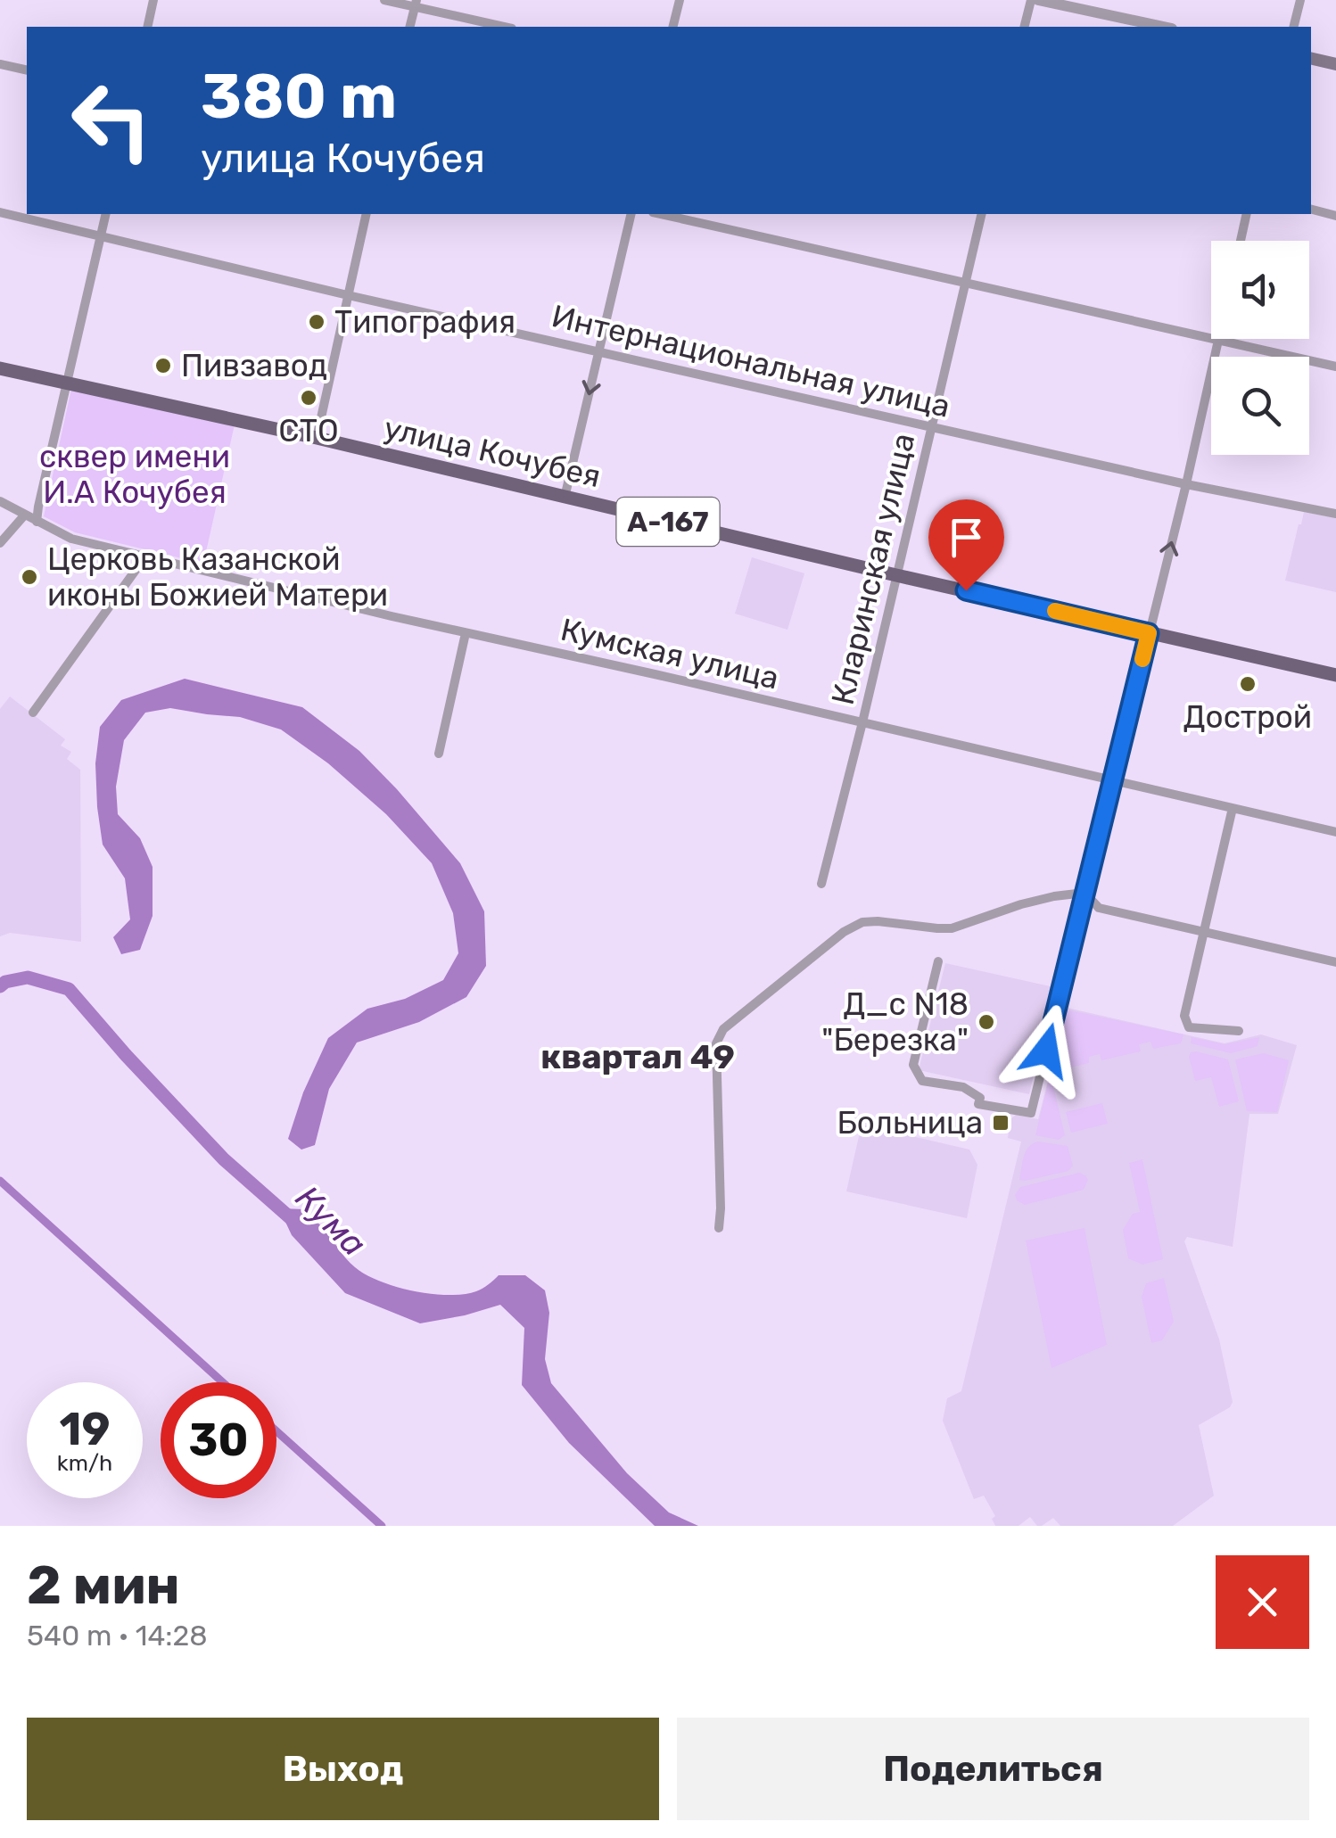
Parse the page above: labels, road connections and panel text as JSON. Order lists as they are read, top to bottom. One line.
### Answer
{"streets":{"main road":["улица Кочубея","А-167"],"street":["Интернациональная улица","Кларинская улица","Кумская улица"]},"crossings":[["Интернациональная улица","Кларинская улица"],["улица Кочубея","Кларинская улица"],["Кларинская улица","Кумская улица"]],"districts":["квартал 49"],"water":["Кума"],"parks":["сквер имени И.А Кочубея"],"places":{"other":["Типография","Пивзавод","СТО","Церковь Казанской иконы Божией Матери","Дострой","Д_с N18 \"Березка\""],"transit":["Больница"]},"page":{"turn":["380 m","улица Кочубея"],"speed":"19 km/h","limit":"30","heading":["2 мин","540 m · 14:28"],"buttons":["Выход","Поделиться"]}}
